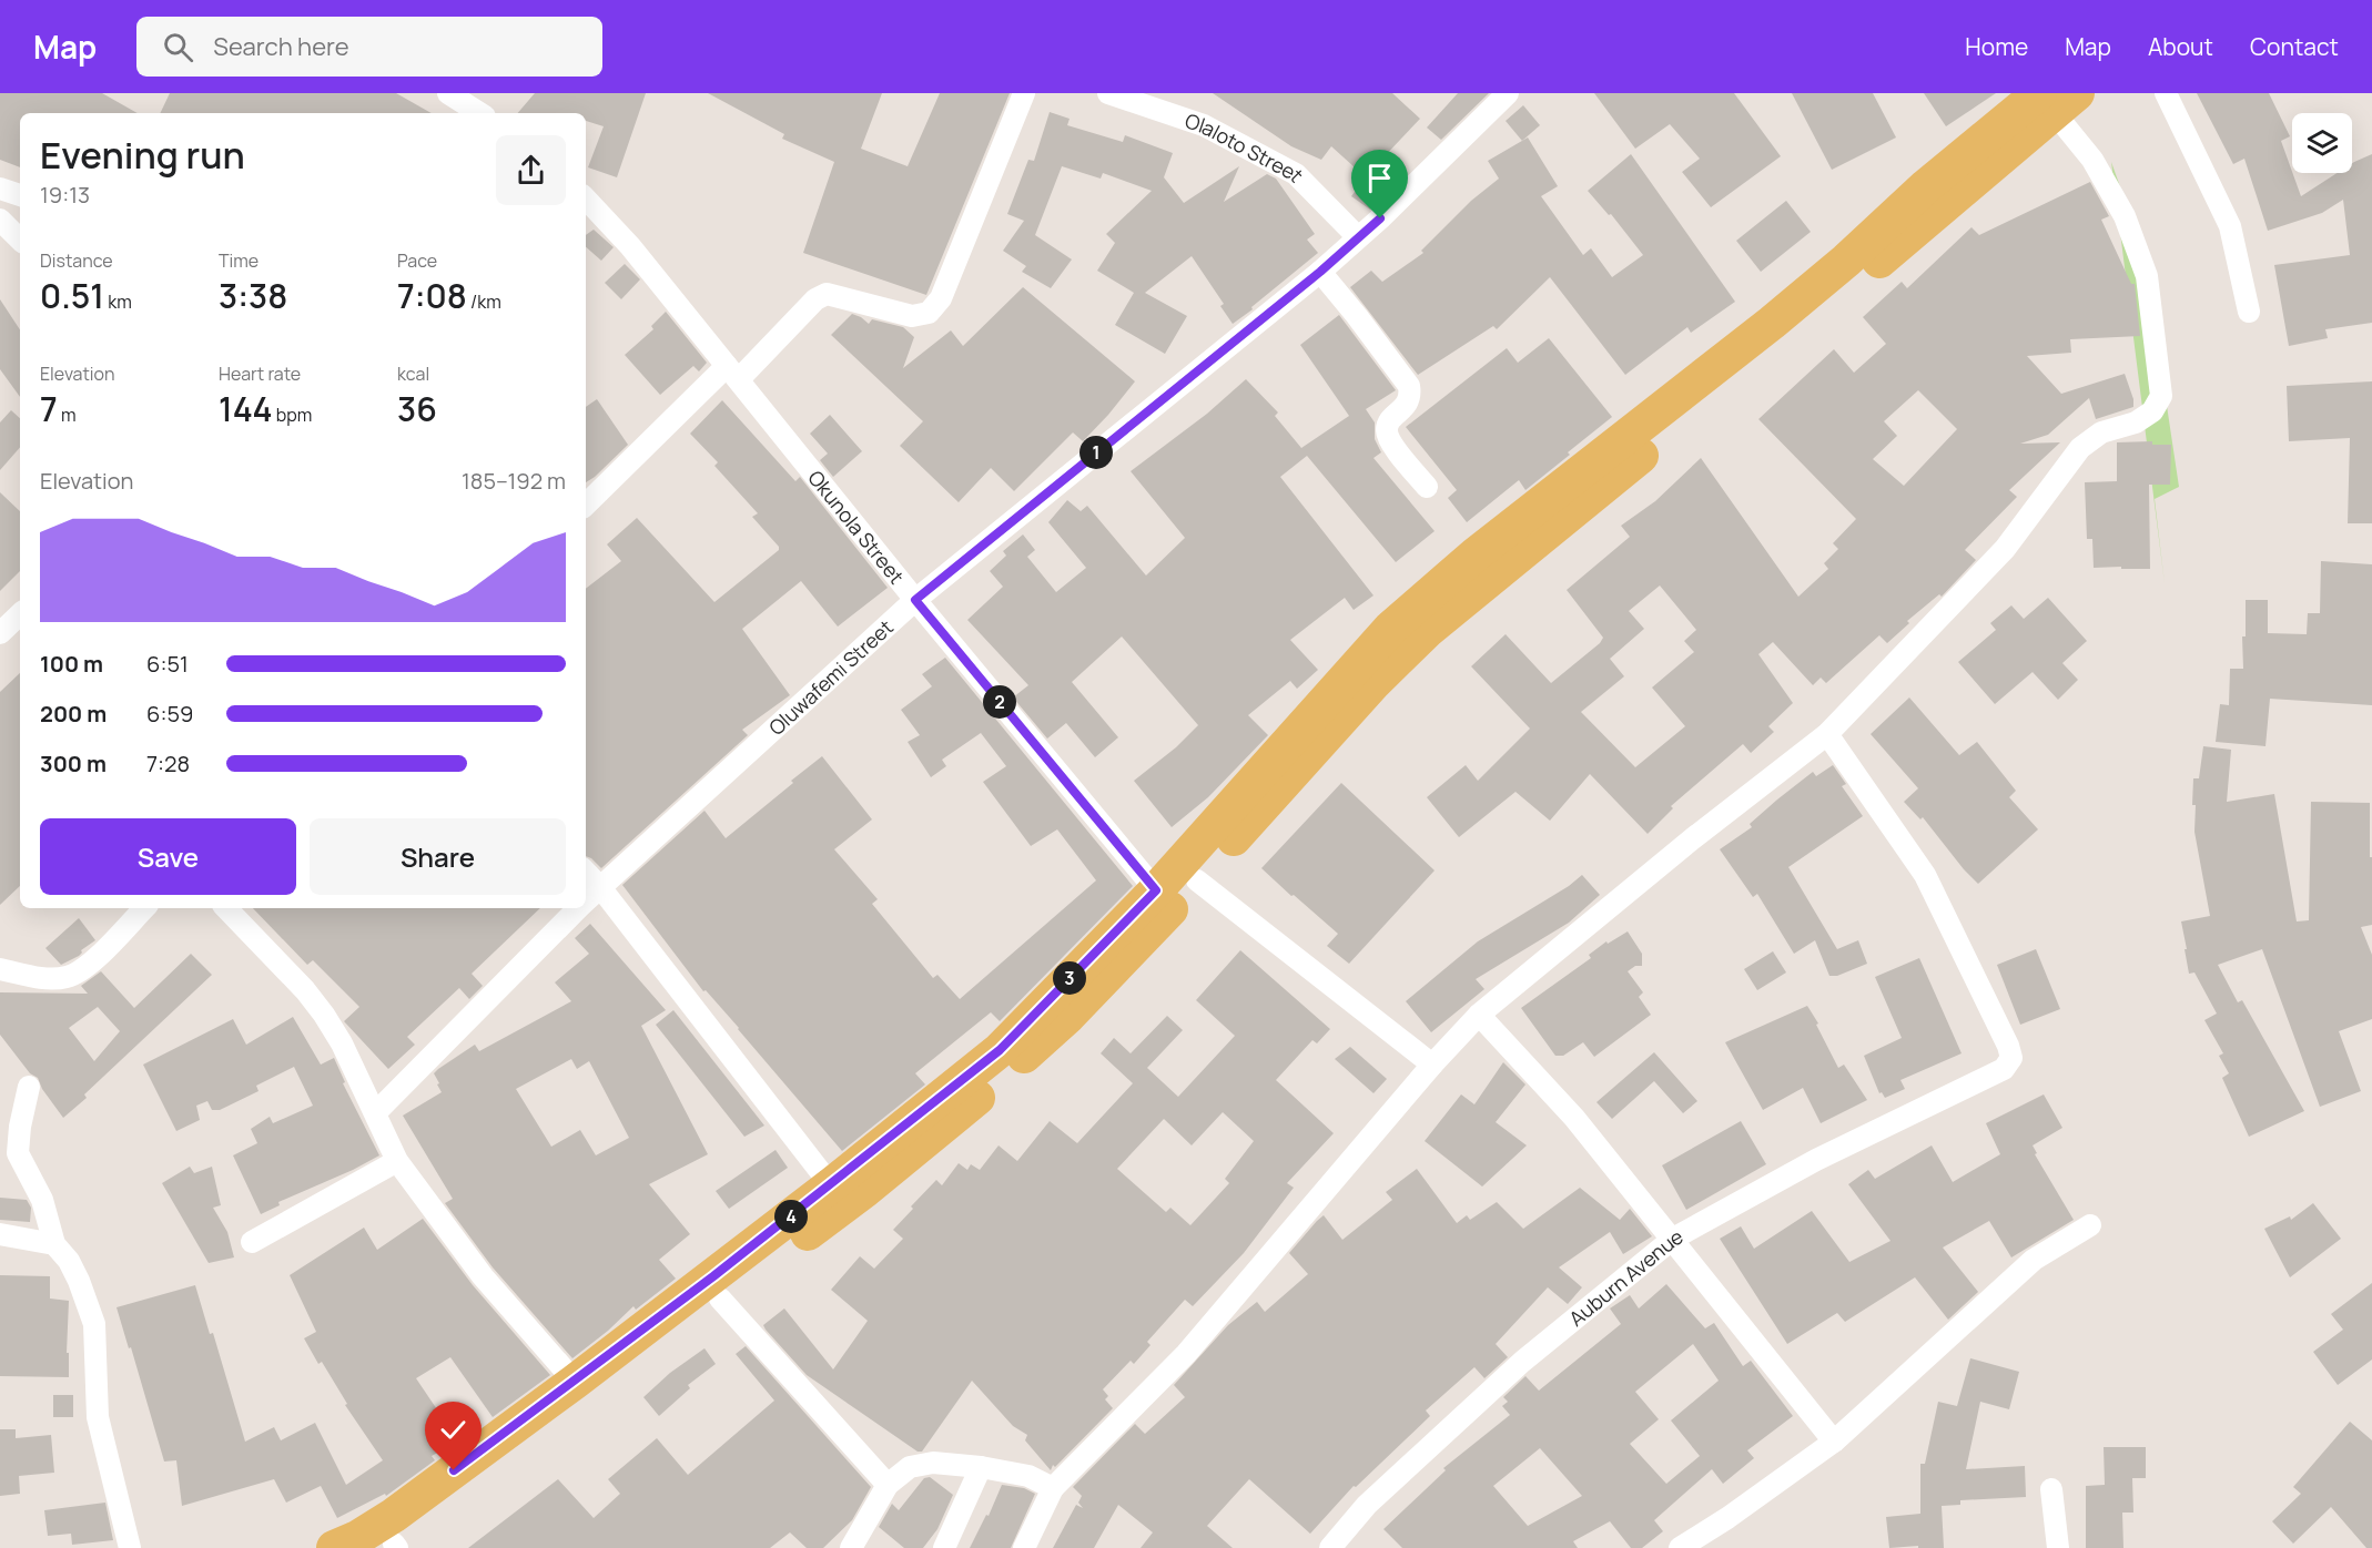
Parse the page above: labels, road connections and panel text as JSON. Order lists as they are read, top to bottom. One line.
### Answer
{"streets":{"street":["Olaloto Street","Okunola Street","Oluwafemi Street","Auburn Avenue"]},"crossings":[["Olaloto Street","Oluwafemi Street"],["Okunola Street","Oluwafemi Street"]],"page":{"header":"Map","search":"Search here","nav":["Home","Map","About","Contact"],"heading":["Evening run","19:13"],"stats":[["Distance","0.51 km"],["Time","3:38"],["Pace","7:08 /km"],["Elevation","7 m"],["Heart rate","144 bpm"],["kcal","36"]],"pins":["1","2","3","4"],"chart":["Elevation","185–192 m"],"list":[{"name":"100 m","note":"6:51"},{"name":"200 m","note":"6:59"},{"name":"300 m","note":"7:28"}],"buttons":["Save","Share"]}}
